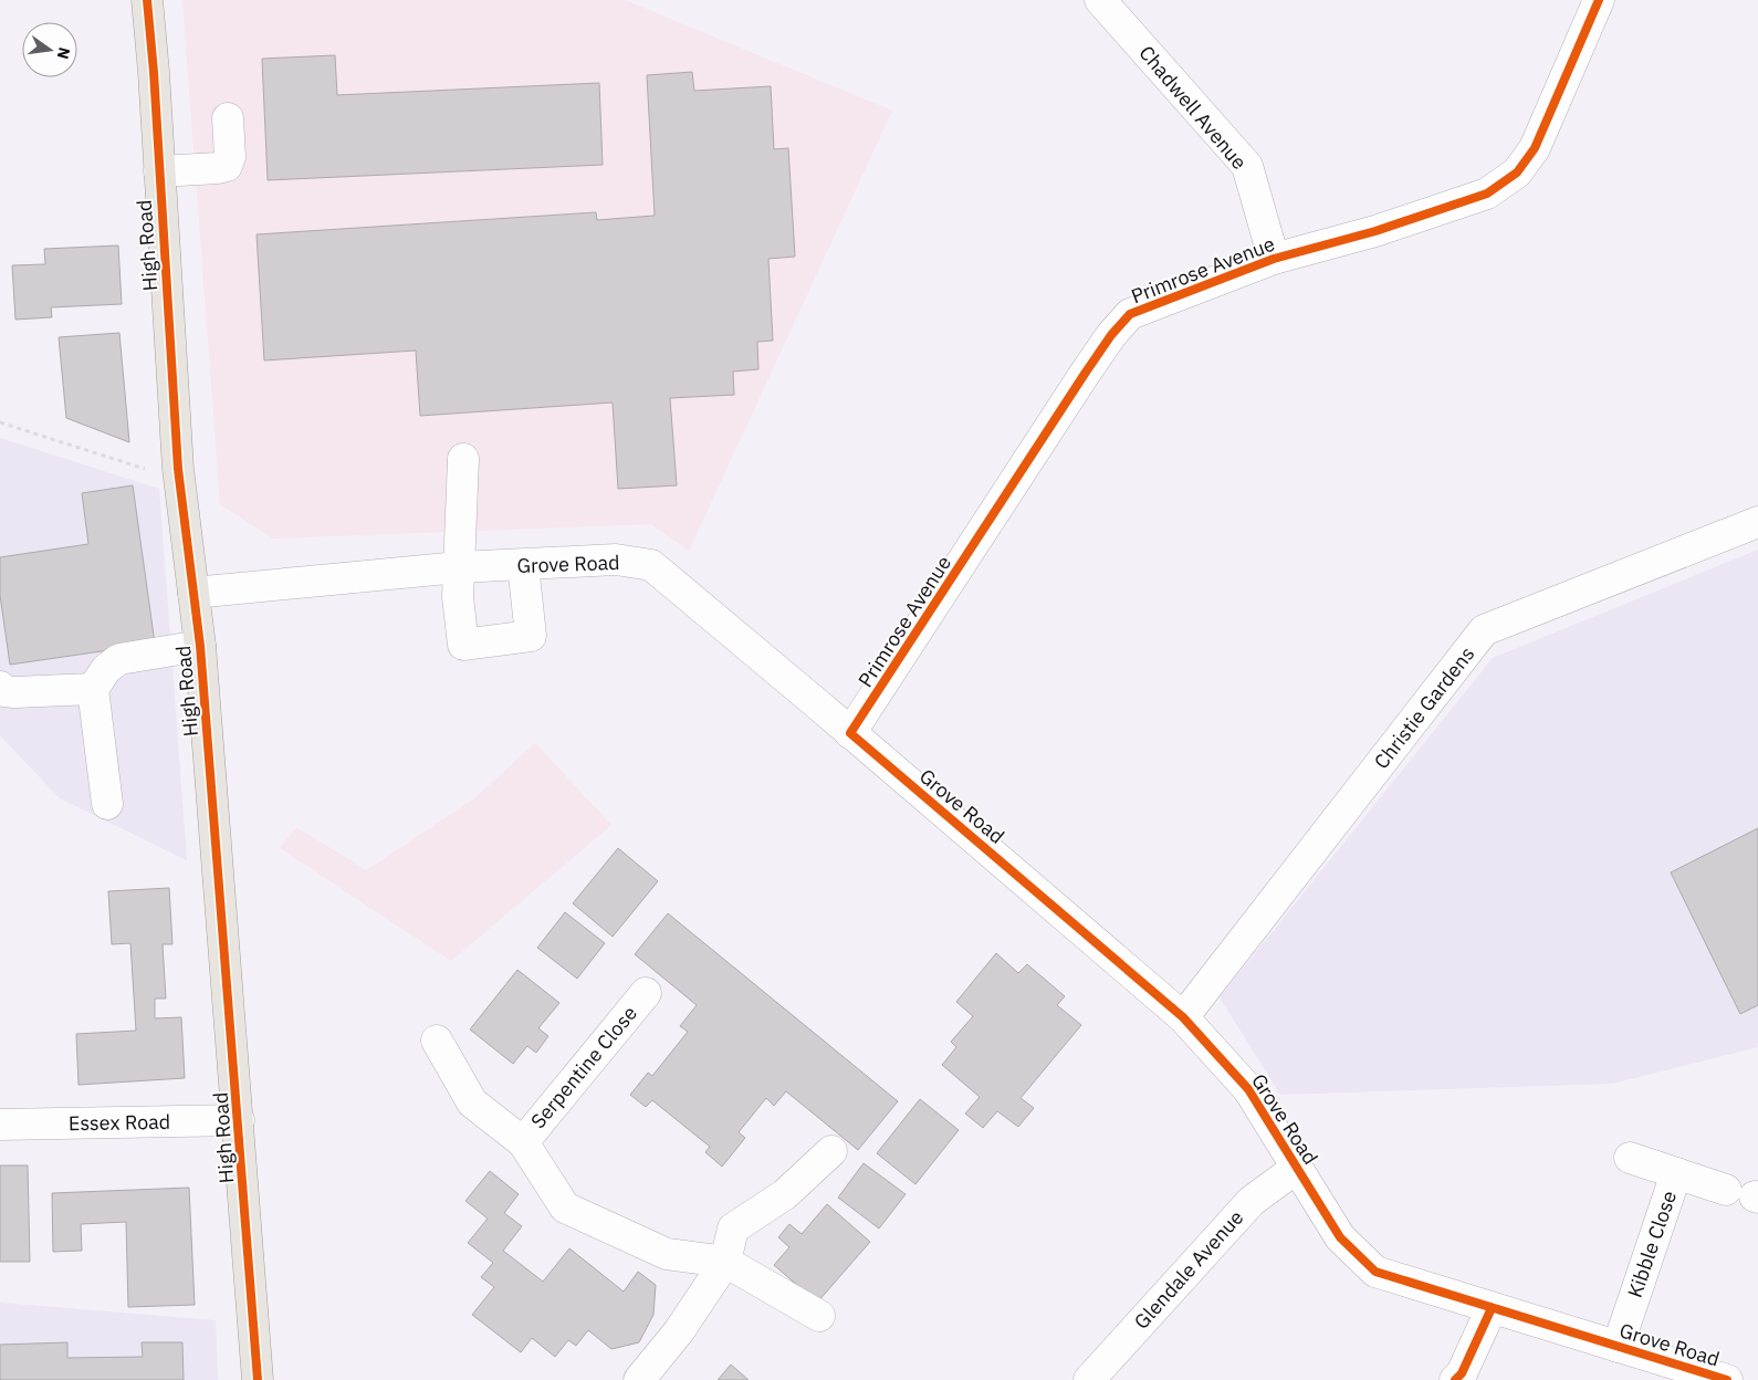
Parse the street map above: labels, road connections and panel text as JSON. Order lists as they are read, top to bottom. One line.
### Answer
{"streets":{"main road":["High Road"],"street":["Chadwell Avenue","Primrose Avenue","Grove Road","Christie Gardens","Serpentine Close","Essex Road","Kibble Close","Glendale Avenue"]},"crossings":[["Chadwell Avenue","Primrose Avenue"],["High Road","Grove Road"],["High Road","Essex Road"],["Primrose Avenue","Grove Road"],["Grove Road","Christie Gardens"],["Grove Road","Kibble Close"],["Grove Road","Glendale Avenue"]],"north":"right"}
